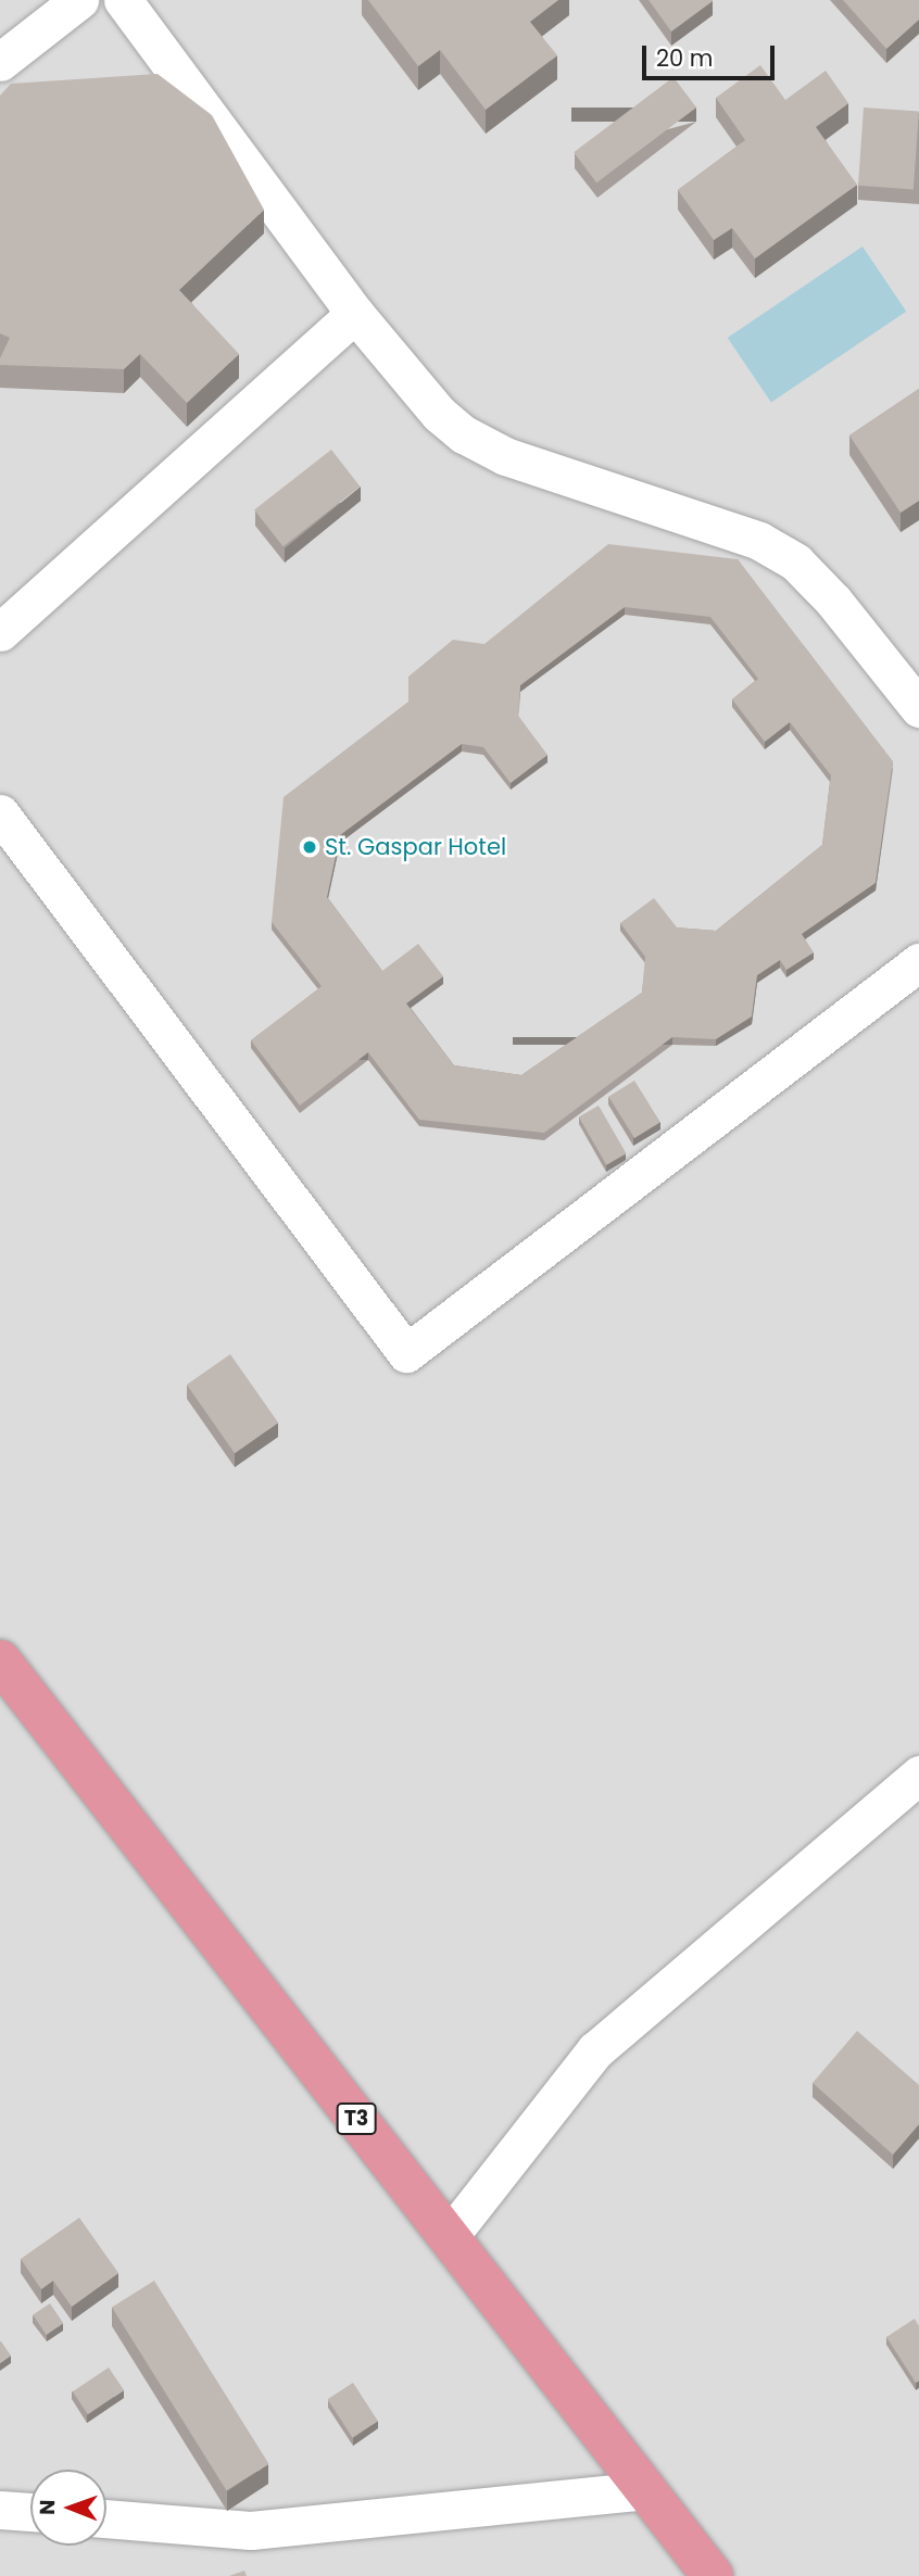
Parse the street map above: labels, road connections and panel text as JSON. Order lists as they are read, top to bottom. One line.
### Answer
{"streets":{"highway":["T3"]},"places":["St. Gaspar Hotel"],"scale_bar":"20 m","north":"left"}
